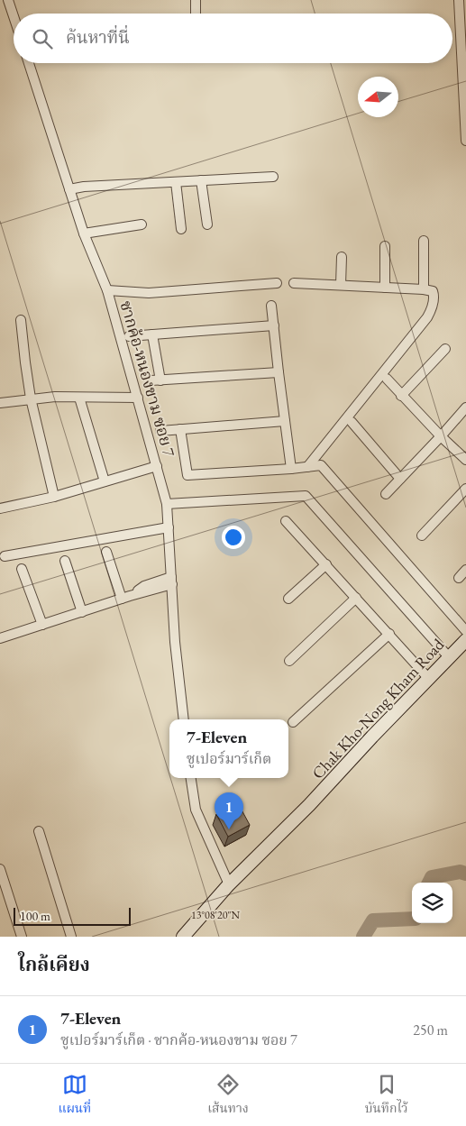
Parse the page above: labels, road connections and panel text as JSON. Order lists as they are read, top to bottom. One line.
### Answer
{"streets":{"street":["ชากค้อ-หนองขาม ซอย 7","Chak Kho-Nong Kham Road"]},"scale_bar":"100 m","north":"left","page":{"search":"ค้นหาที่นี่","popup":["7-Eleven","ซูเปอร์มาร์เก็ต"],"pins":"1","scale":"100 m","heading":"ใกล้เคียง","list":[{"mark":"1","name":"7-Eleven","note":"ซูเปอร์มาร์เก็ต · ชากค้อ-หนองขาม ซอย 7","value":"250 m"}],"nav":["แผนที่","เส้นทาง","บันทึกไว้"]},"coordinates":["13°08'20\"N"]}
